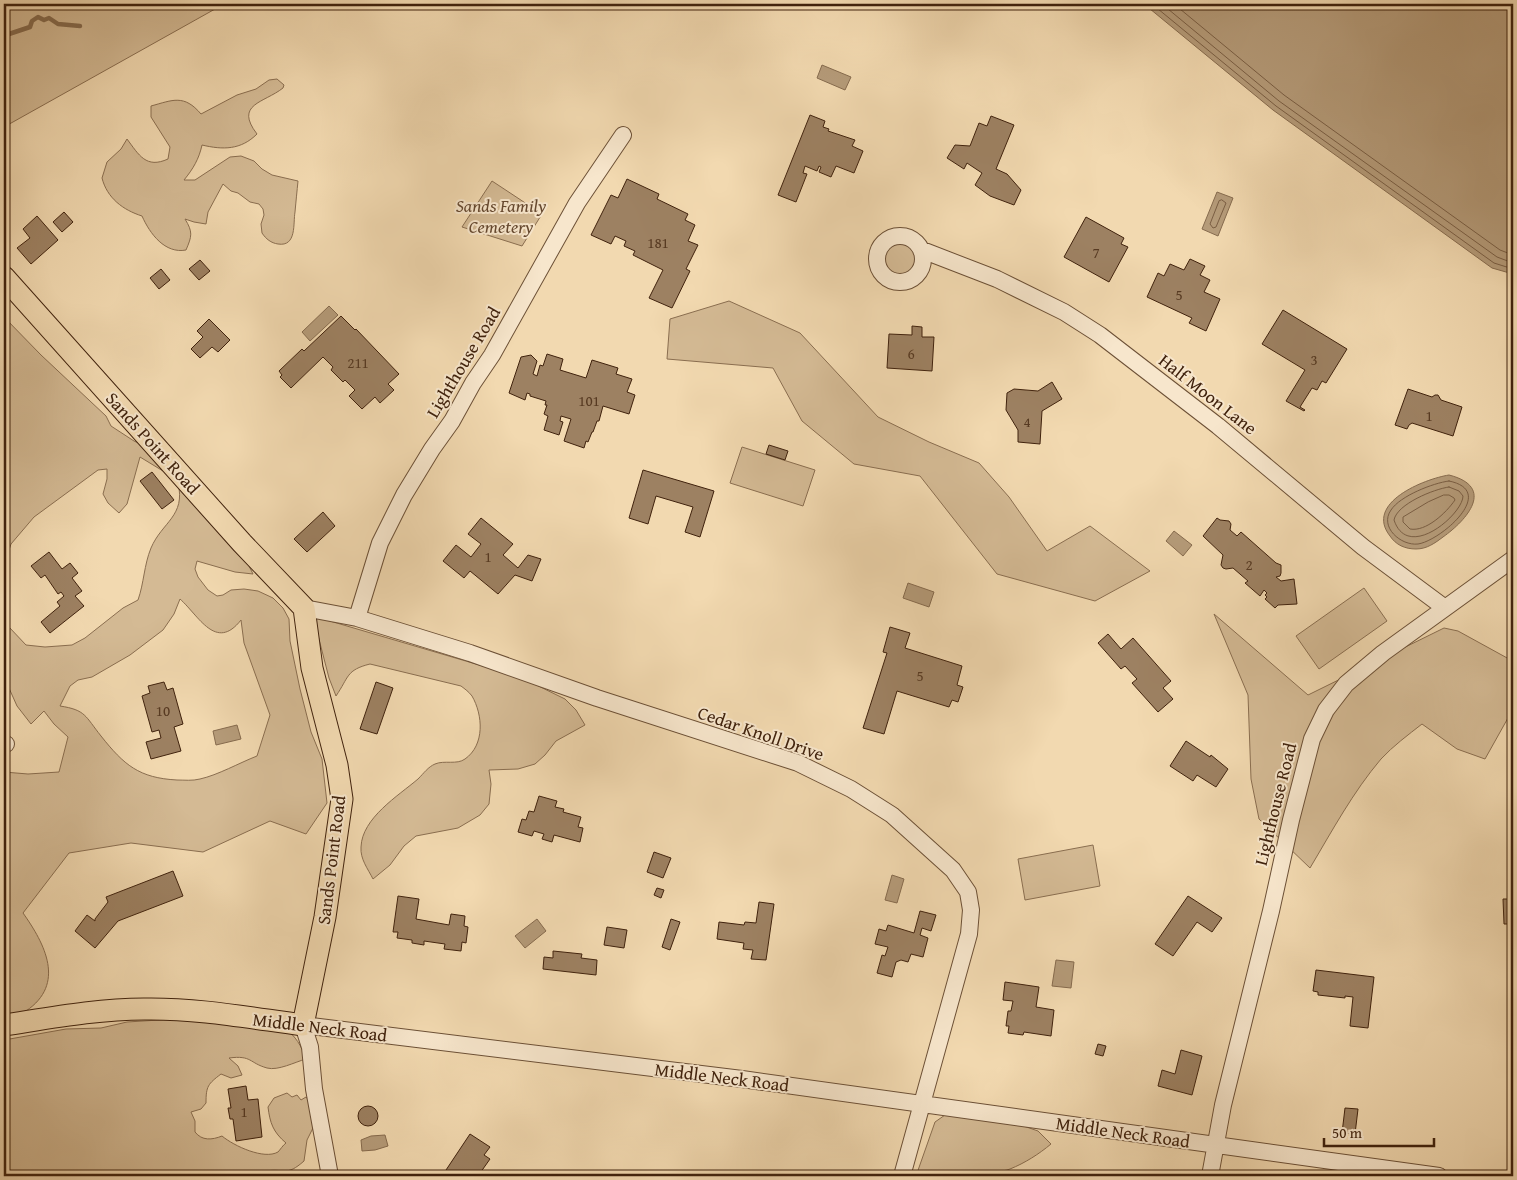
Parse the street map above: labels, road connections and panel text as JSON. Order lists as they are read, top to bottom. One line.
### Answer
{"streets":{"main road":["Sands Point Road","Middle Neck Road"],"street":["Lighthouse Road","Half Moon Lane","Cedar Knoll Drive"]},"crossings":[["Lighthouse Road","Half Moon Lane"],["Lighthouse Road","Cedar Knoll Drive"],["Lighthouse Road","Middle Neck Road"],["Sands Point Road","Middle Neck Road"],["Cedar Knoll Drive","Middle Neck Road"]],"parks":["Sands Family Cemetery"],"house_numbers":["181","7","5","6","3","211","101","1","4","1","2","5","10","1"],"scale_bar":"50 m"}
